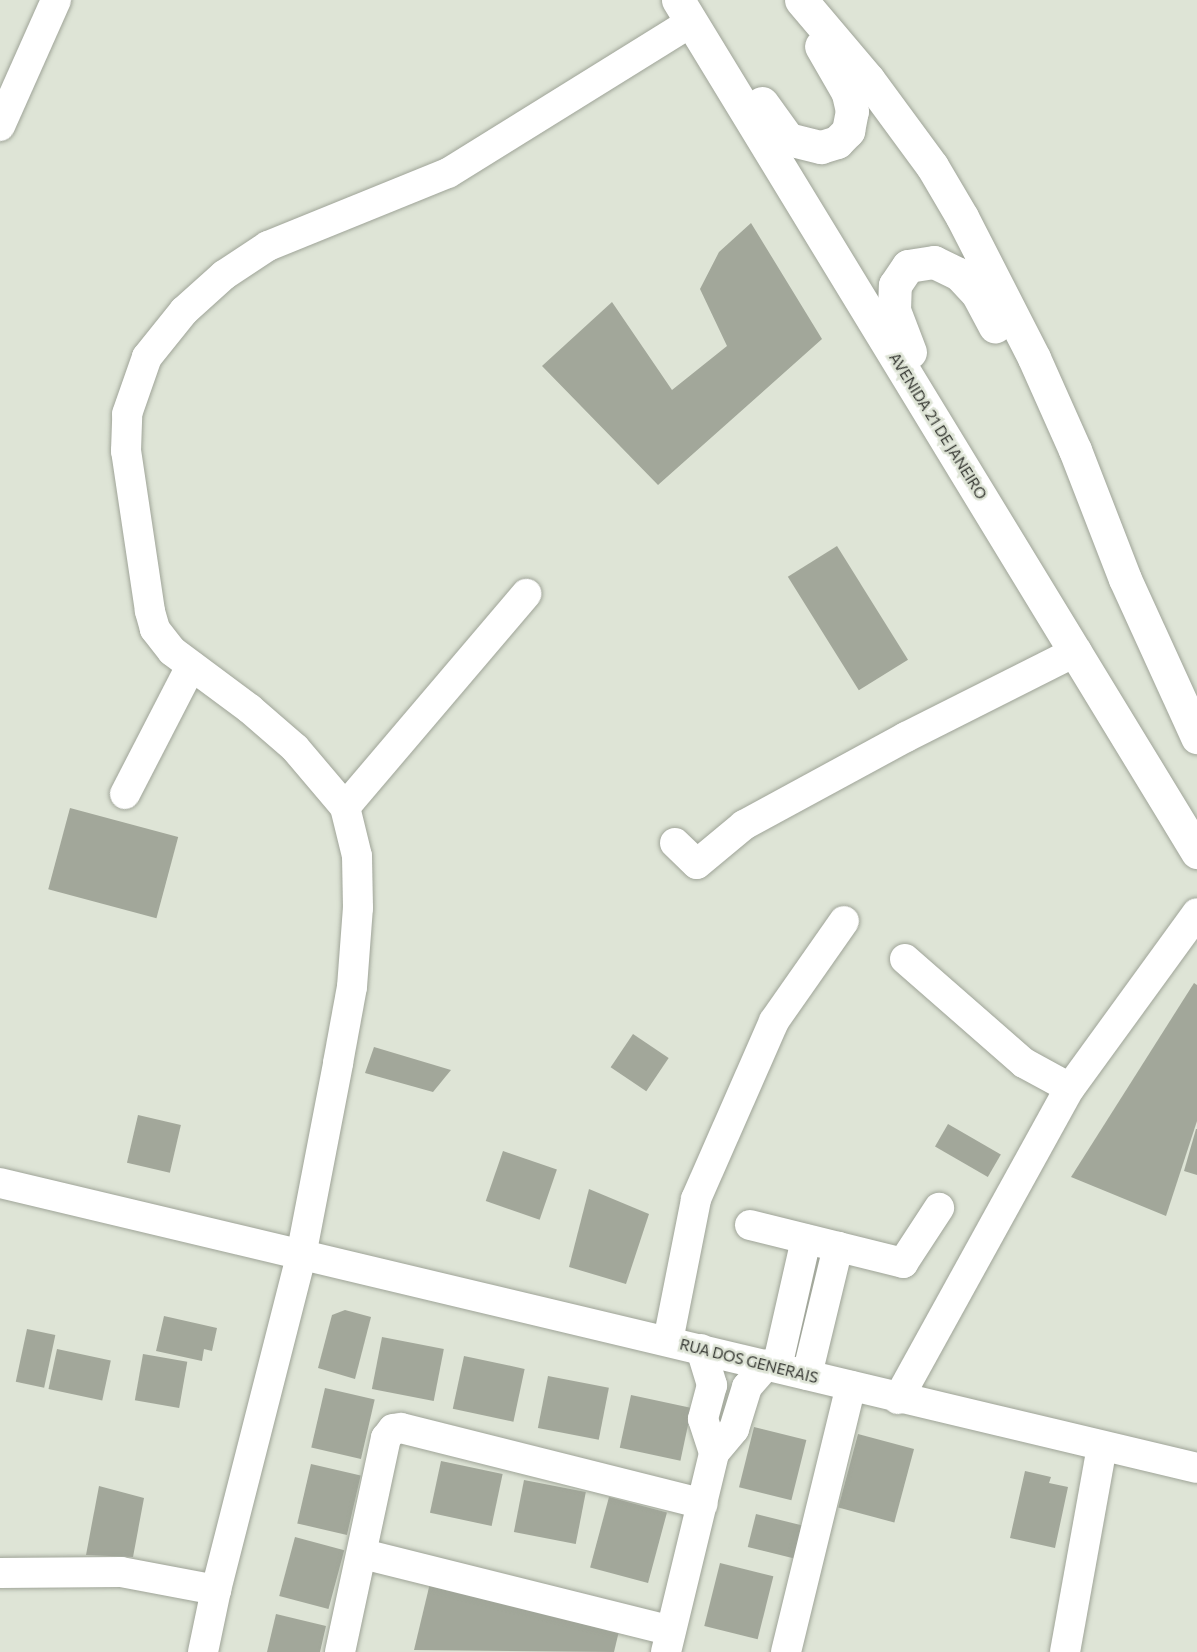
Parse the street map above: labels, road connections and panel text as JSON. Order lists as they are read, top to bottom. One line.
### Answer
{"streets":{"main road":["AVENIDA 21 DE JANEIRO"],"street":["RUA DOS GENERAIS"]}}
